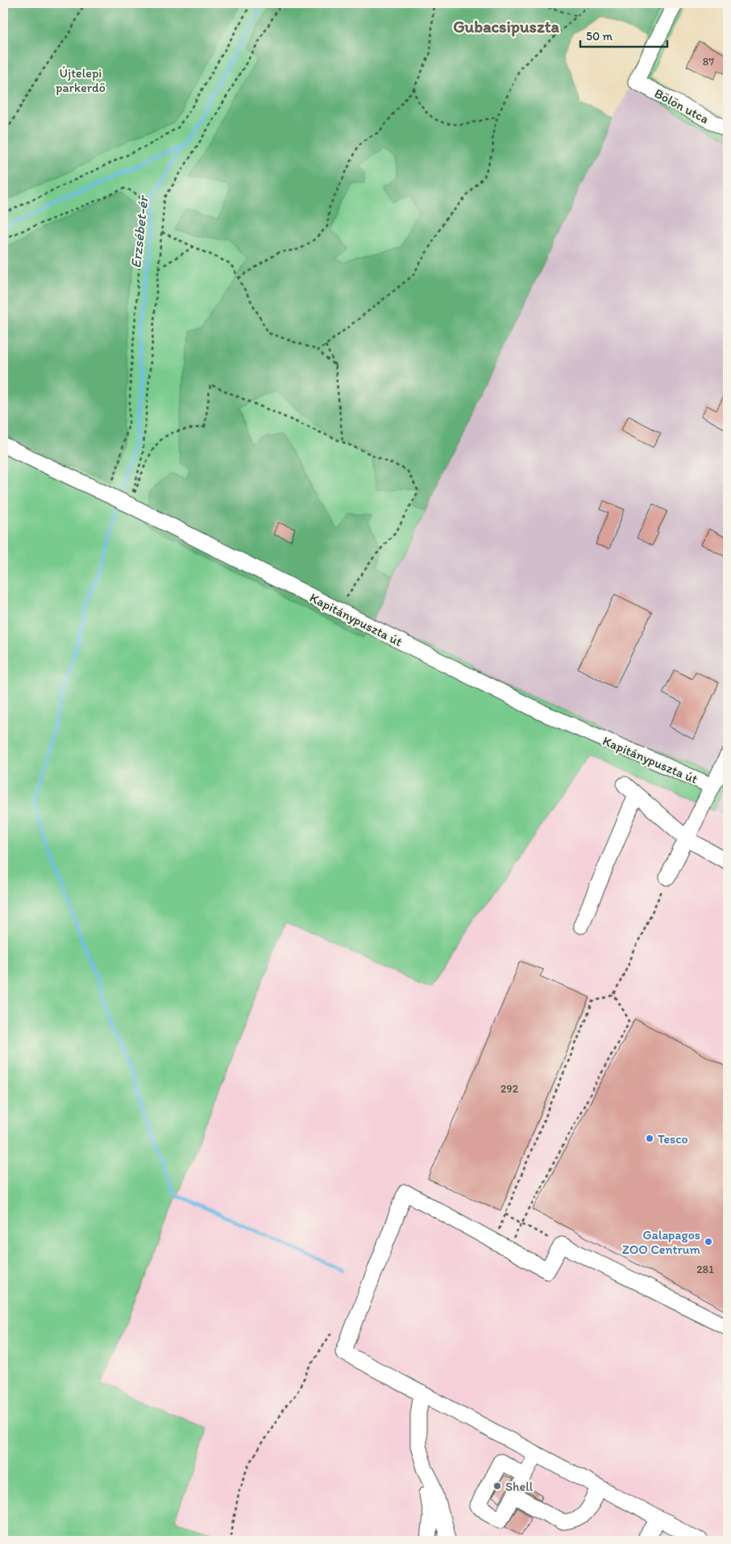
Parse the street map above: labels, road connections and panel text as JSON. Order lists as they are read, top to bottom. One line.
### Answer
{"streets":{"street":["Bölön utca","Kapitánypuszta út"]},"districts":["Gubacsipuszta"],"water":["Erzsébet-ér"],"parks":["Újtelepi parkerdő"],"places":["Tesco","Galapagos ZOO Centrum","Shell"],"house_numbers":["87","292","281"],"scale_bar":"50 m"}
